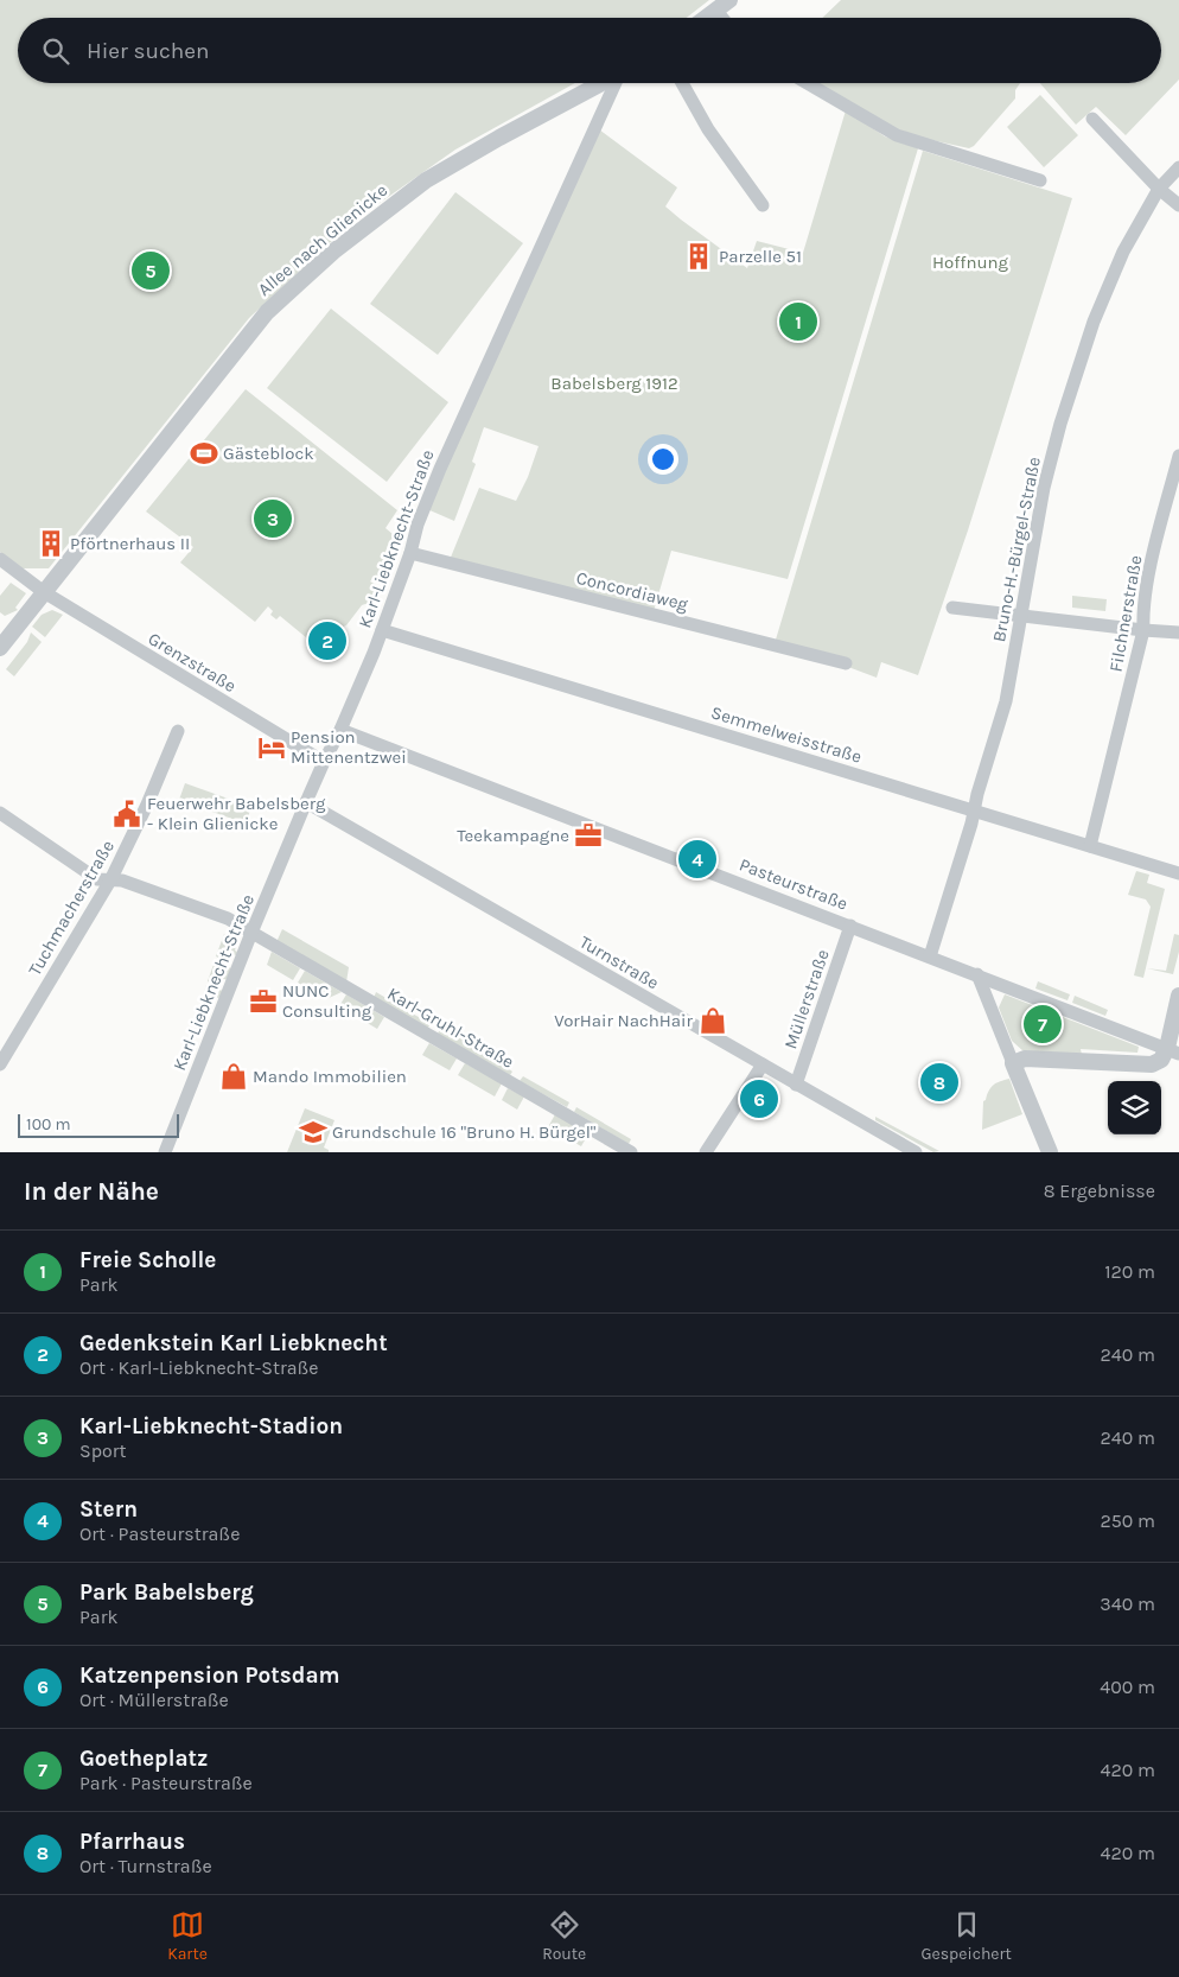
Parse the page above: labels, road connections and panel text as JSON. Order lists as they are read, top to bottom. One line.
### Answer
{"streets":{"street":["Allee nach Glienicke","Karl-Liebknecht-Straße","Bruno-H.-Bürgel-Straße","Concordiaweg","Filchnerstraße","Grenzstraße","Semmelweisstraße","Pasteurstraße","Tuchmacherstraße","Turnstraße","Müllerstraße","Karl-Gruhl-Straße"]},"crossings":[["Allee nach Glienicke","Grenzstraße"],["Karl-Liebknecht-Straße","Concordiaweg"],["Karl-Liebknecht-Straße","Grenzstraße"],["Karl-Liebknecht-Straße","Semmelweisstraße"],["Karl-Liebknecht-Straße","Pasteurstraße"],["Karl-Liebknecht-Straße","Turnstraße"],["Karl-Liebknecht-Straße","Karl-Gruhl-Straße"],["Bruno-H.-Bürgel-Straße","Semmelweisstraße"],["Bruno-H.-Bürgel-Straße","Pasteurstraße"],["Filchnerstraße","Semmelweisstraße"],["Pasteurstraße","Müllerstraße"],["Tuchmacherstraße","Karl-Gruhl-Straße"],["Turnstraße","Müllerstraße"]],"parks":["Hoffnung","Babelsberg 1912"],"places":{"building":["Parzelle 51","Pförtnerhaus II"],"sports":["Gästeblock"],"hotel":["Pension Mittenentzwei"],"public building":["Feuerwehr Babelsberg - Klein Glienicke"],"office":["Teekampagne","NUNC Consulting"],"shop":["VorHair NachHair","Mando Immobilien"],"school or university":["Grundschule 16 \"Bruno H. Bürgel\""]},"scale_bar":"100 m","page":{"search":"Hier suchen","pins":["5","1","3","2","4","7","8","6"],"scale":"100 m","heading":["In der Nähe","8 Ergebnisse"],"list":[{"mark":"1","name":"Freie Scholle","note":"Park","value":"120 m"},{"mark":"2","name":"Gedenkstein Karl Liebknecht","note":"Ort · Karl-Liebknecht-Straße","value":"240 m"},{"mark":"3","name":"Karl-Liebknecht-Stadion","note":"Sport","value":"240 m"},{"mark":"4","name":"Stern","note":"Ort · Pasteurstraße","value":"250 m"},{"mark":"5","name":"Park Babelsberg","note":"Park","value":"340 m"},{"mark":"6","name":"Katzenpension Potsdam","note":"Ort · Müllerstraße","value":"400 m"},{"mark":"7","name":"Goetheplatz","note":"Park · Pasteurstraße","value":"420 m"},{"mark":"8","name":"Pfarrhaus","note":"Ort · Turnstraße","value":"420 m"}],"nav":["Karte","Route","Gespeichert"]}}
